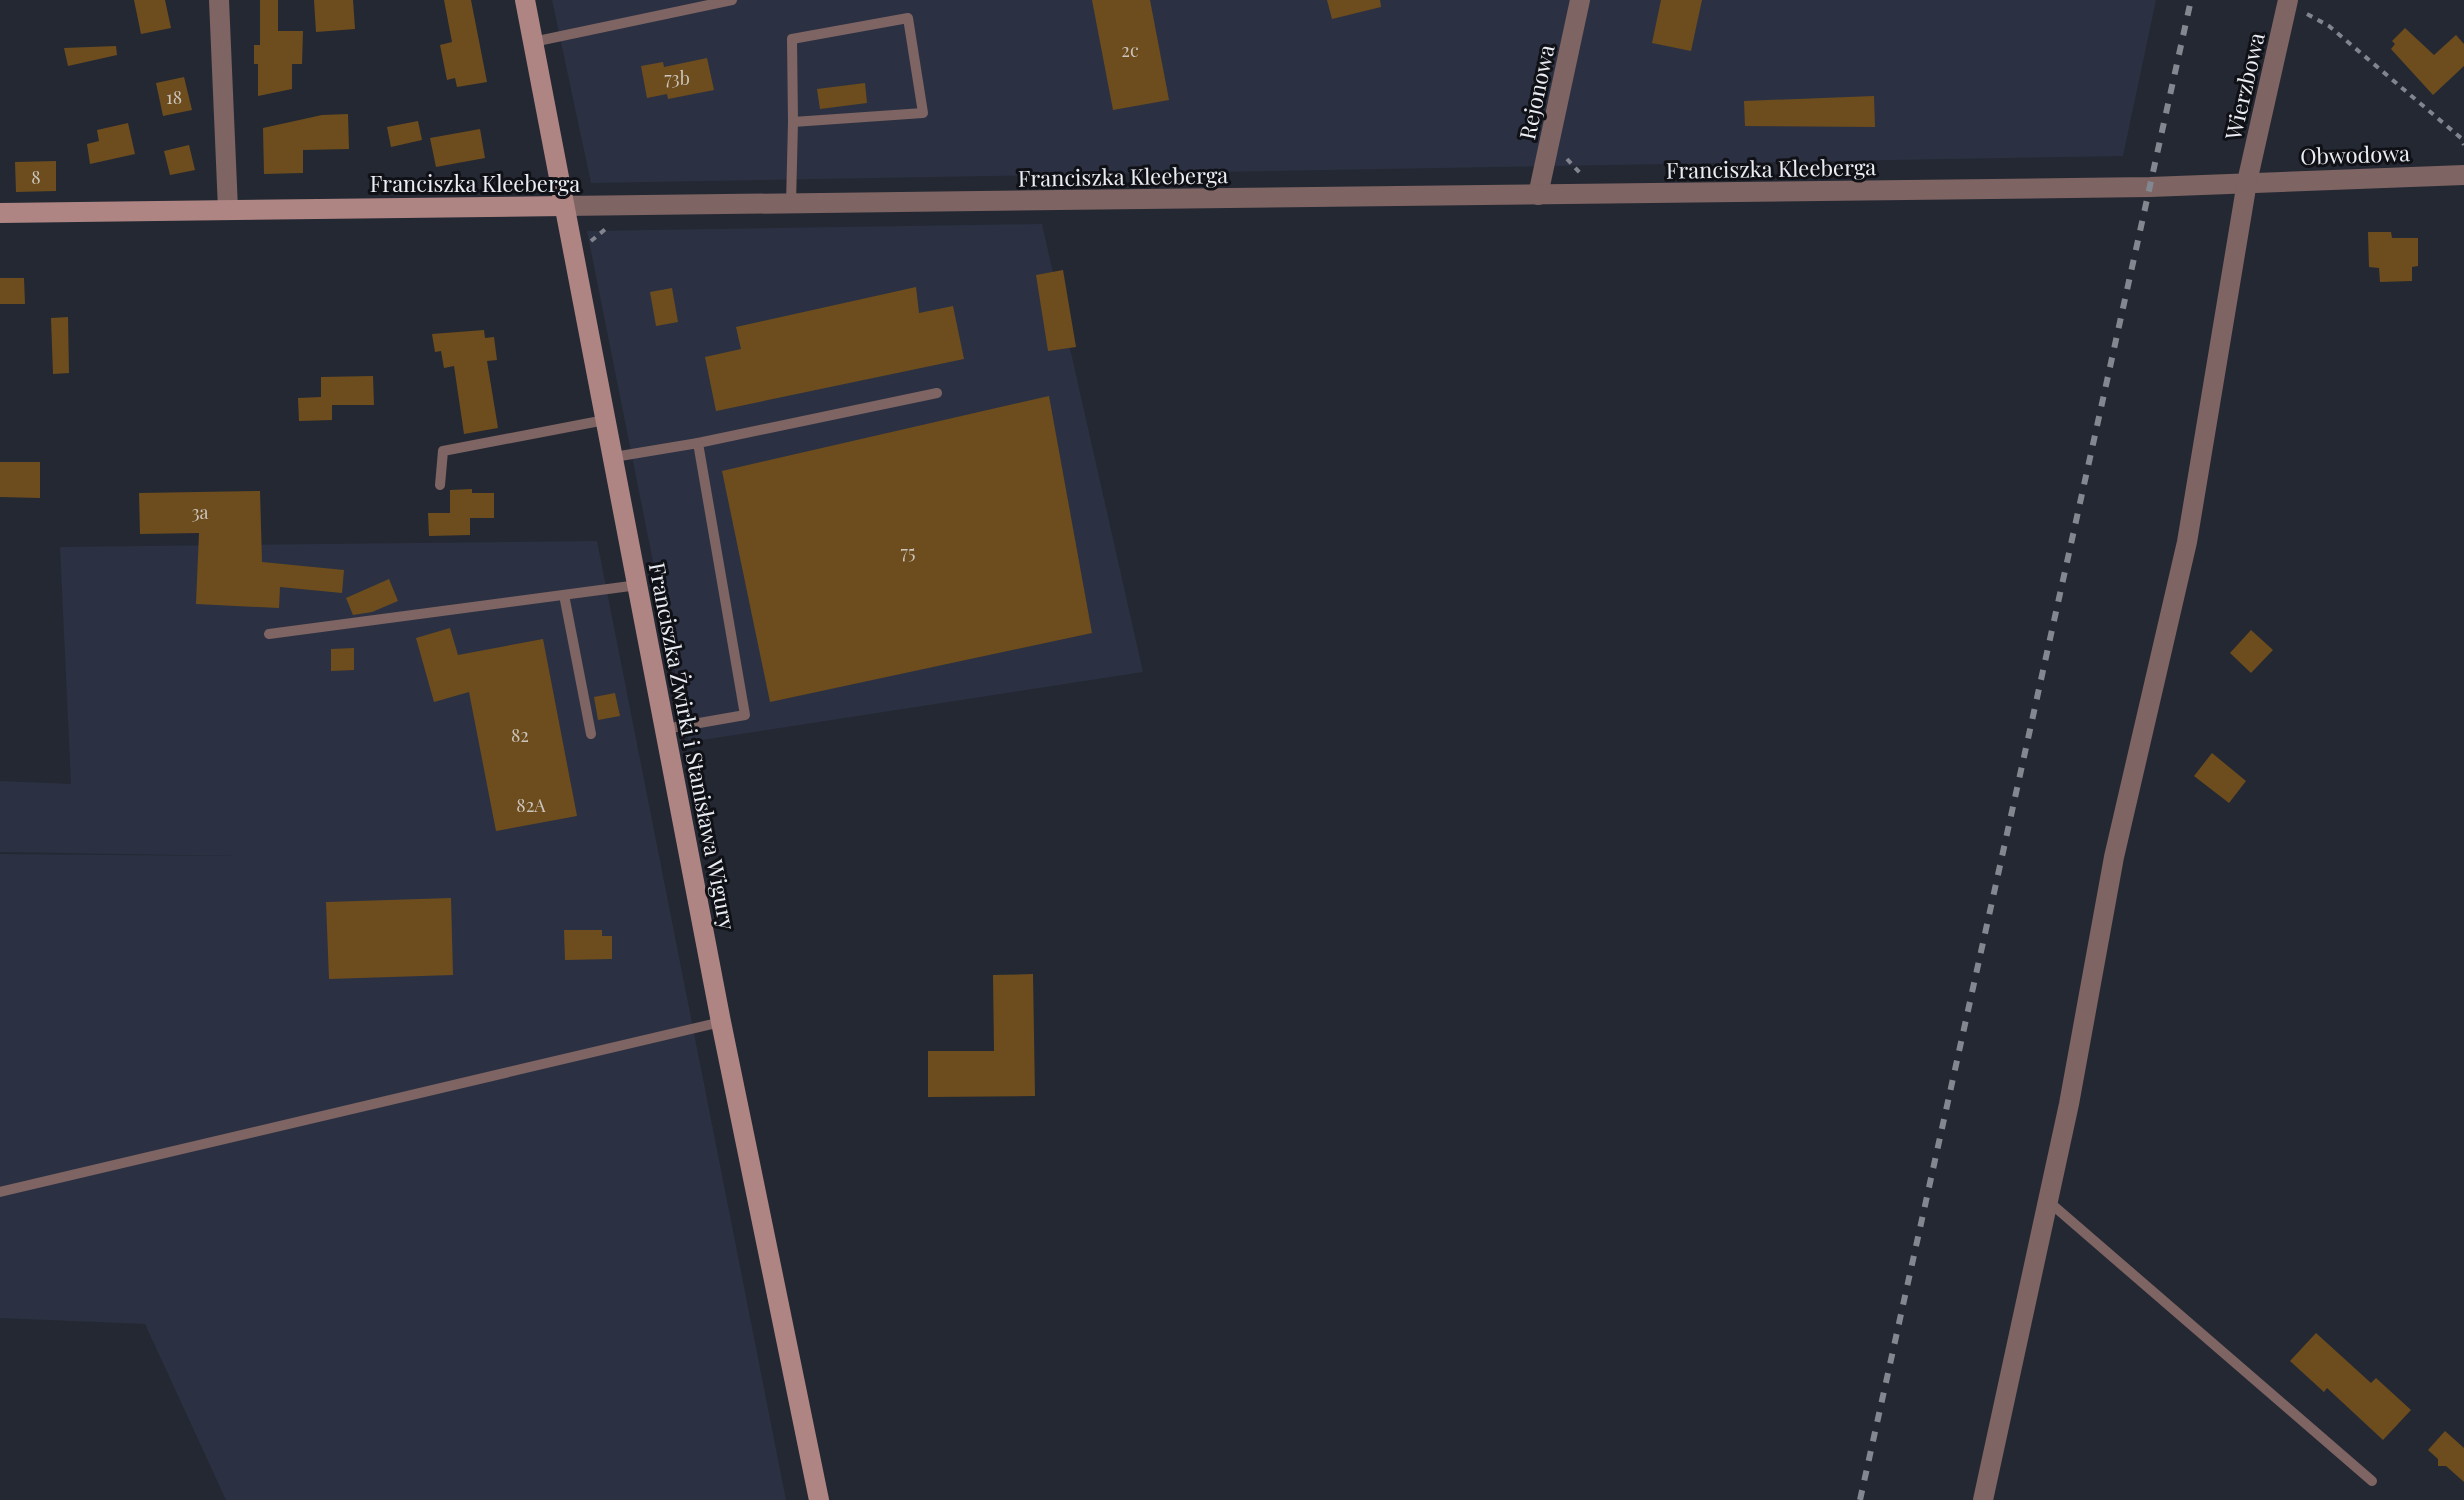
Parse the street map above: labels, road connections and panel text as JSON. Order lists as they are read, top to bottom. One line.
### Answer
{"streets":{"street":["Wierzbowa","Rejonowa","Obwodowa","Franciszka Kleeberga","Franciszka Żwirki i Stanisława Wigury"]},"crossings":[["Wierzbowa","Obwodowa"],["Wierzbowa","Franciszka Kleeberga"],["Rejonowa","Franciszka Kleeberga"],["Obwodowa","Franciszka Kleeberga"],["Franciszka Kleeberga","Franciszka Żwirki i Stanisława Wigury"]],"house_numbers":["2c","73b","18","8","3a","75","82","82A"]}
